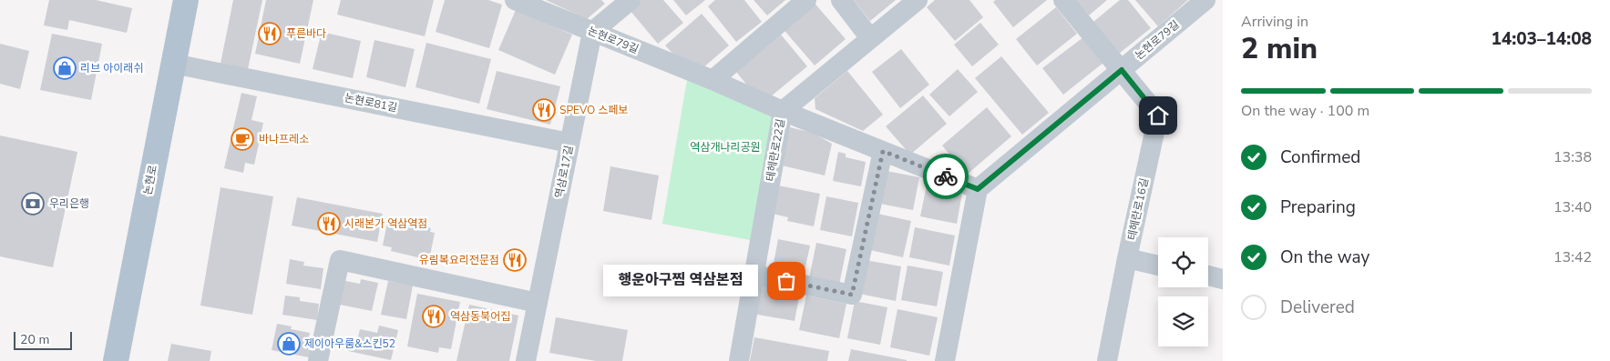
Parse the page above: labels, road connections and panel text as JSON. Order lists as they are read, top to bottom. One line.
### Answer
{"streets":{"main road":["논현로"],"street":["논현로79길","논현로81길","테헤란로22길","역삼로17길","테헤란로16길"]},"crossings":[["논현로79길","테헤란로22길"],["논현로79길","역삼로17길"],["논현로79길","테헤란로16길"],["논현로81길","역삼로17길"],["논현로81길","논현로"]],"parks":["역삼개나리공원"],"places":{"restaurant":["푸른바다","SPEVO 스페보","시래본가 역삼역점","유림복요리전문점","역삼동북어집"],"shop":["리브 아이래쉬","제이아우룸&스킨52"],"cafe":["바나프레소"],"bank":["우리은행"],"other":["행운아구찜 역삼본점"]},"scale_bar":"20 m","page":{"heading":["2 min","Arriving in","14:03–14:08"],"bar":"On the way · 100 m","list":[["Confirmed","13:38"],["Preparing","13:40"],["On the way","13:42"],"Delivered"],"bubble":"행운아구찜 역삼본점","scale":"20 m"}}
